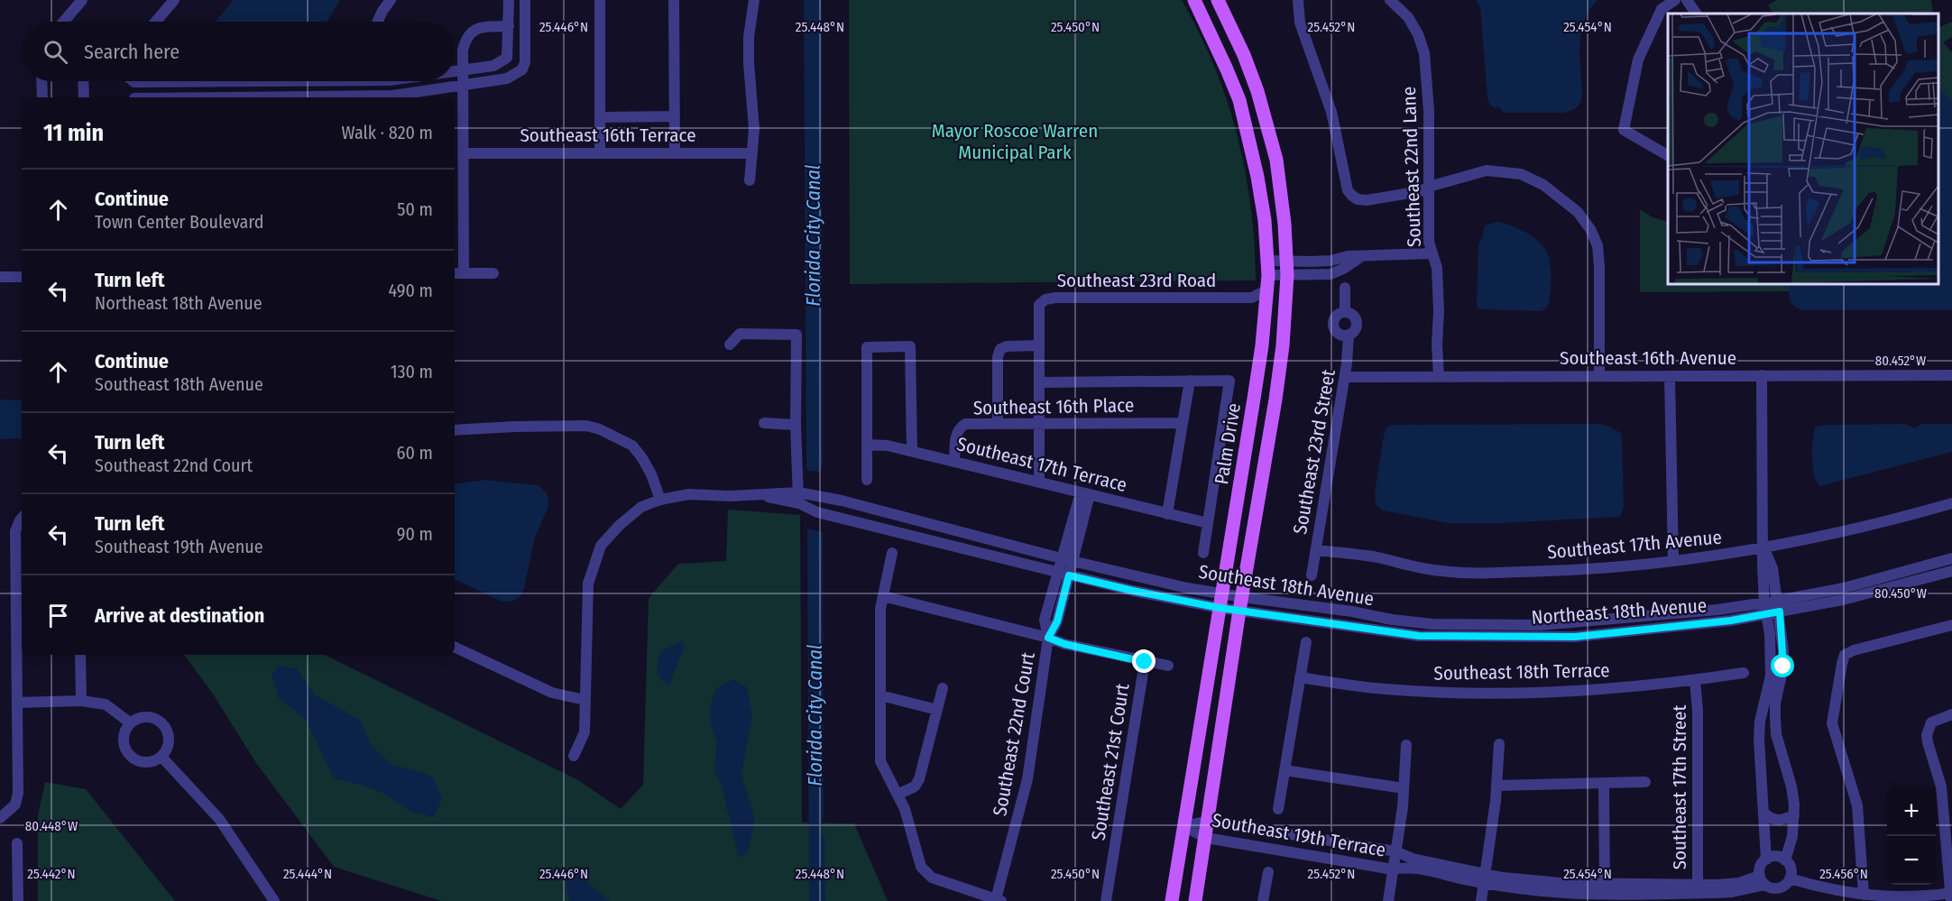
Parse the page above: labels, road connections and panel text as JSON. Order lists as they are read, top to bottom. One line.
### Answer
{"streets":{"main road":["Palm Drive"],"street":["Southeast 16th Terrace","Southeast 22nd Lane","Southeast 23rd Road","Southeast 16th Avenue","Southeast 16th Place","Southeast 23rd Street","Southeast 17th Terrace","Southeast 17th Avenue","Southeast 18th Avenue","Northeast 18th Avenue","Southeast 18th Terrace","Southeast 22nd Court","Southeast 21st Court","Southeast 17th Street","Southeast 19th Terrace"]},"crossings":[["Southeast 22nd Lane","Southeast 16th Avenue"],["Southeast 23rd Road","Southeast 16th Place"],["Southeast 23rd Road","Palm Drive"],["Southeast 23rd Road","Southeast 17th Terrace"],["Southeast 16th Avenue","Southeast 23rd Street"],["Southeast 16th Place","Southeast 17th Terrace"],["Palm Drive","Southeast 18th Avenue"],["Palm Drive","Northeast 18th Avenue"],["Palm Drive","Southeast 19th Terrace"],["Southeast 23rd Street","Southeast 17th Avenue"],["Southeast 17th Terrace","Southeast 22nd Court"],["Southeast 18th Avenue","Northeast 18th Avenue"],["Southeast 18th Avenue","Southeast 22nd Court"],["Southeast 18th Terrace","Southeast 17th Street"],["Southeast 17th Street","Southeast 19th Terrace"]],"water":["Florida City Canal"],"parks":["Mayor Roscoe Warren Municipal Park"],"page":{"search":"Search here","heading":["11 min","Walk · 820 m"],"list":[["Continue","Town Center Boulevard","50 m"],["Turn left","Northeast 18th Avenue","490 m"],["Continue","Southeast 18th Avenue","130 m"],["Turn left","Southeast 22nd Court","60 m"],["Turn left","Southeast 19th Avenue","90 m"],"Arrive at destination"],"map_buttons":["+","−"]},"coordinates":["25.446°N","25.448°N","25.450°N","25.452°N","25.454°N","80.452°W","80.450°W","80.448°W","25.442°N","25.444°N","25.456°N"]}
